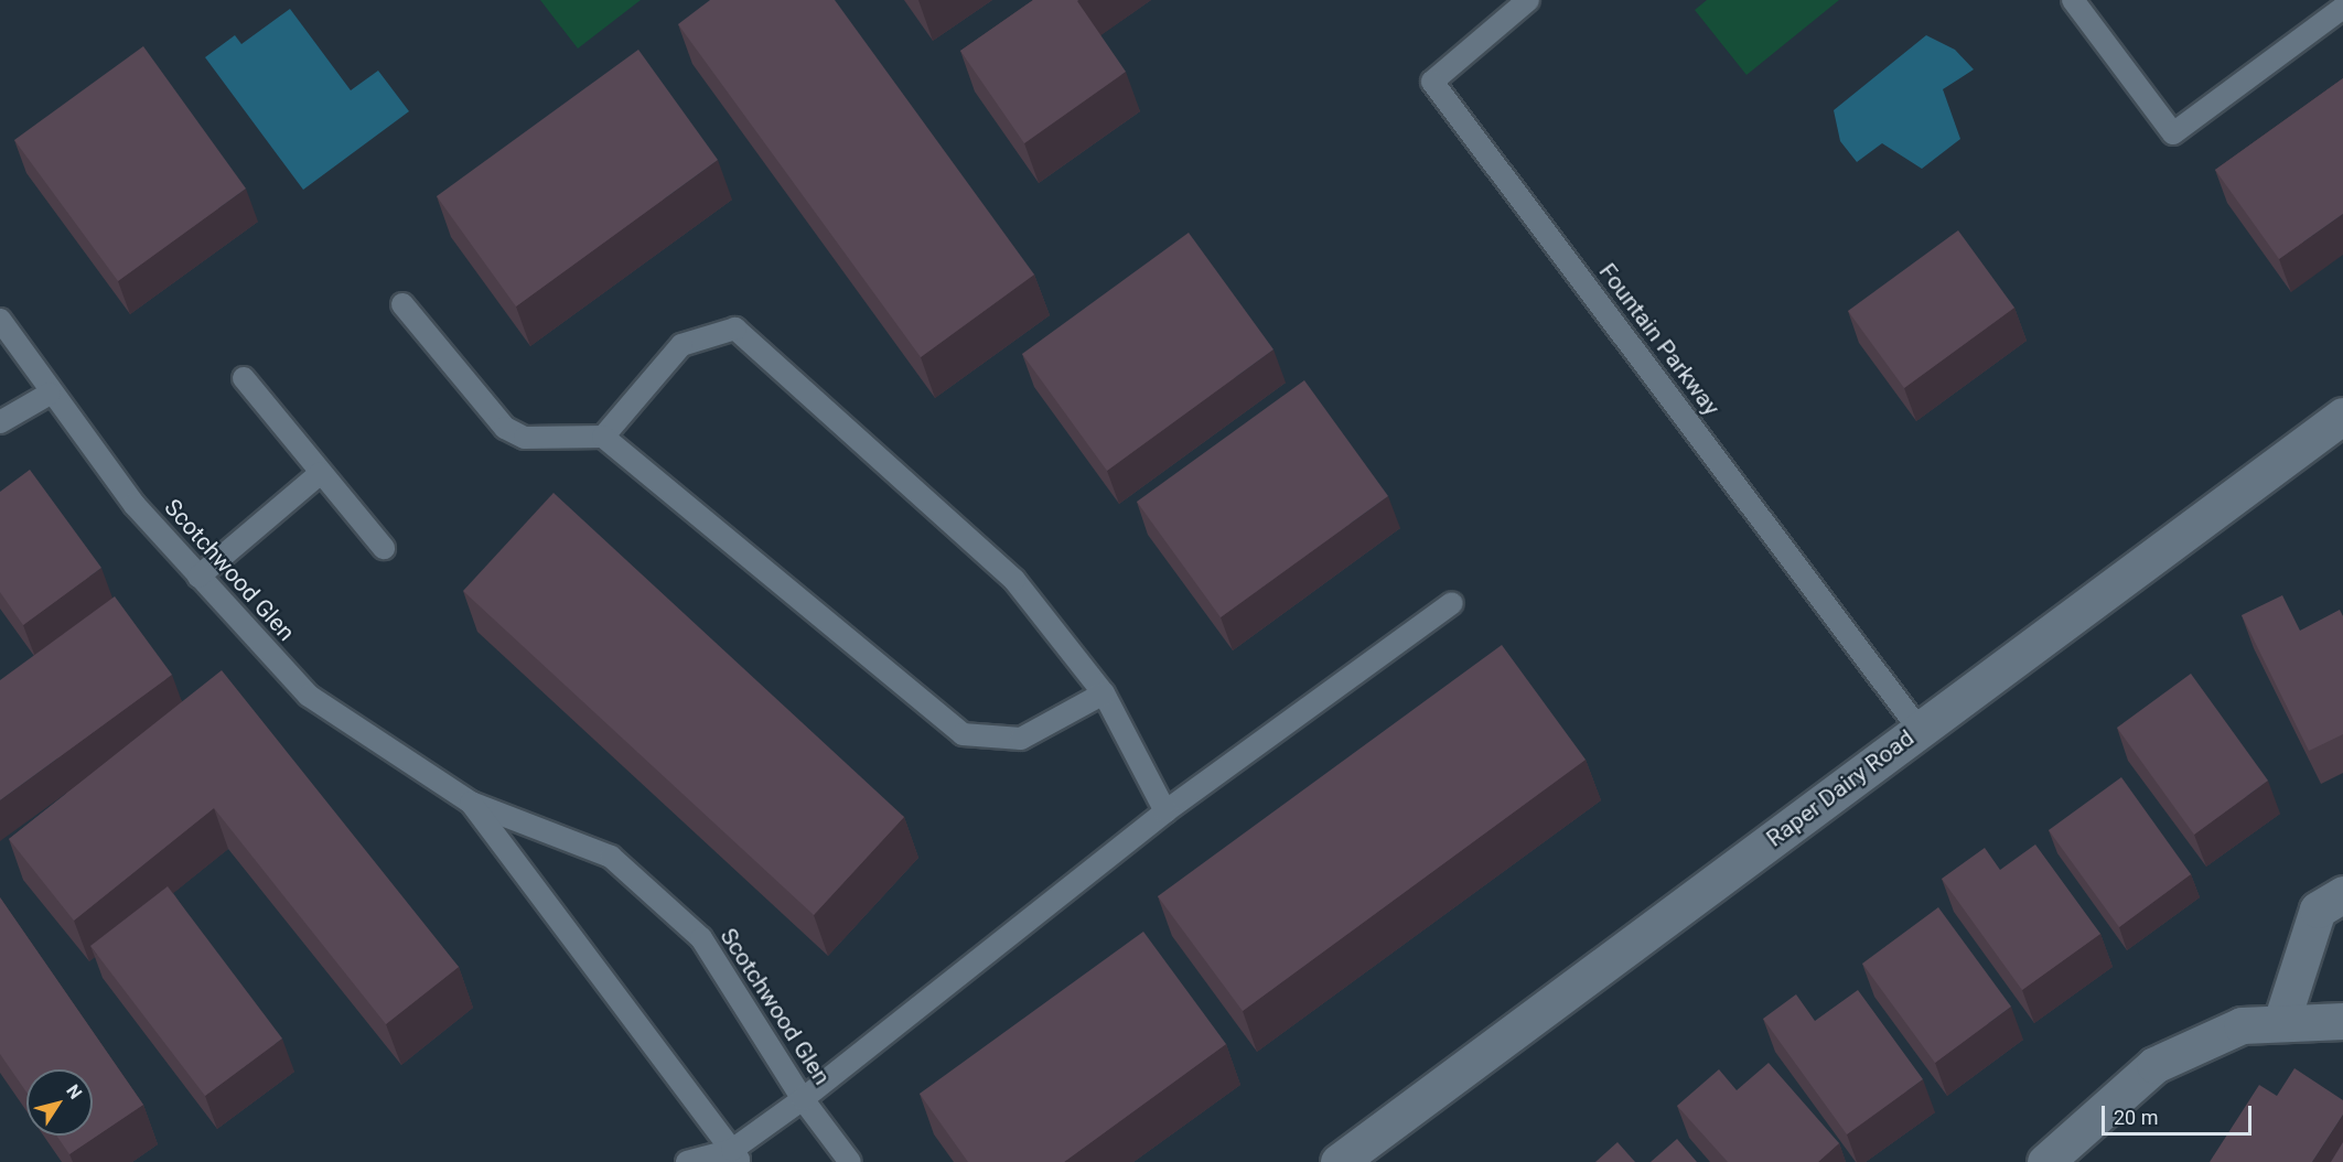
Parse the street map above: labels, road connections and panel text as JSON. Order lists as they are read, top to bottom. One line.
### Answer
{"streets":{"street":["Raper Dairy Road"],"lane":["Fountain Parkway","Scotchwood Glen"]},"crossings":[["Fountain Parkway","Raper Dairy Road"]],"scale_bar":"20 m","north":"top right"}
